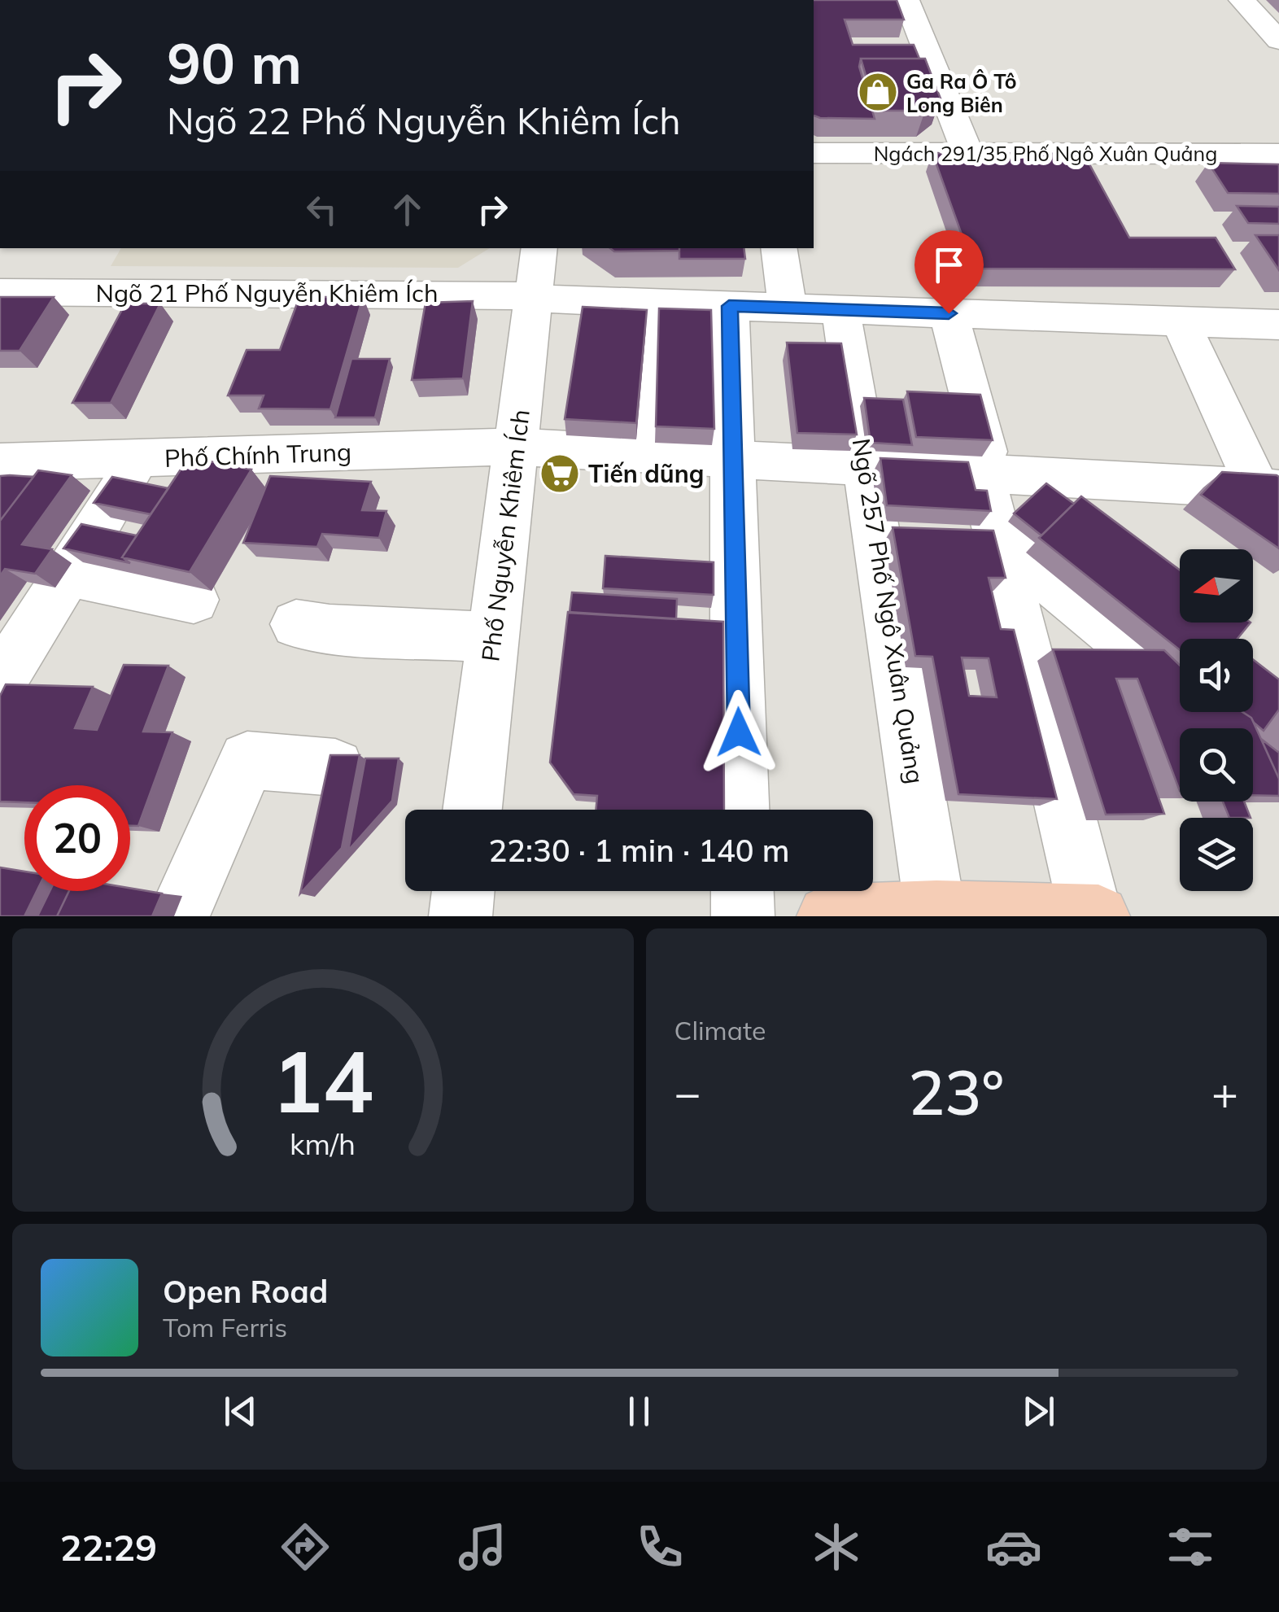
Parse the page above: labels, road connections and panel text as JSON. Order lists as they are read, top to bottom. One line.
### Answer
{"streets":{"street":["Ngách 291/35 Phố Ngô Xuân Quảng","Ngõ 21 Phố Nguyễn Khiêm Ích","Phố Chính Trung","Phố Nguyễn Khiêm Ích","Ngõ 257 Phố Ngô Xuân Quảng"]},"crossings":[["Ngõ 21 Phố Nguyễn Khiêm Ích","Phố Nguyễn Khiêm Ích"],["Ngõ 21 Phố Nguyễn Khiêm Ích","Ngõ 257 Phố Ngô Xuân Quảng"],["Phố Chính Trung","Phố Nguyễn Khiêm Ích"],["Phố Chính Trung","Ngõ 257 Phố Ngô Xuân Quảng"]],"places":{"shop":["Ga Ra Ô Tô Long Biên"],"supermarket":["Tiến dũng"]},"north":"left","page":{"turn":["90 m","Ngõ 22 Phố Nguyễn Khiêm Ích"],"limit":"20","trip":"22:30 · 1 min · 140 m","tile":"Climate","heat":["−","23°","+"],"song":["Open Road","Tom Ferris"],"tabs":"22:29","gauge":["14","km/h"]}}
